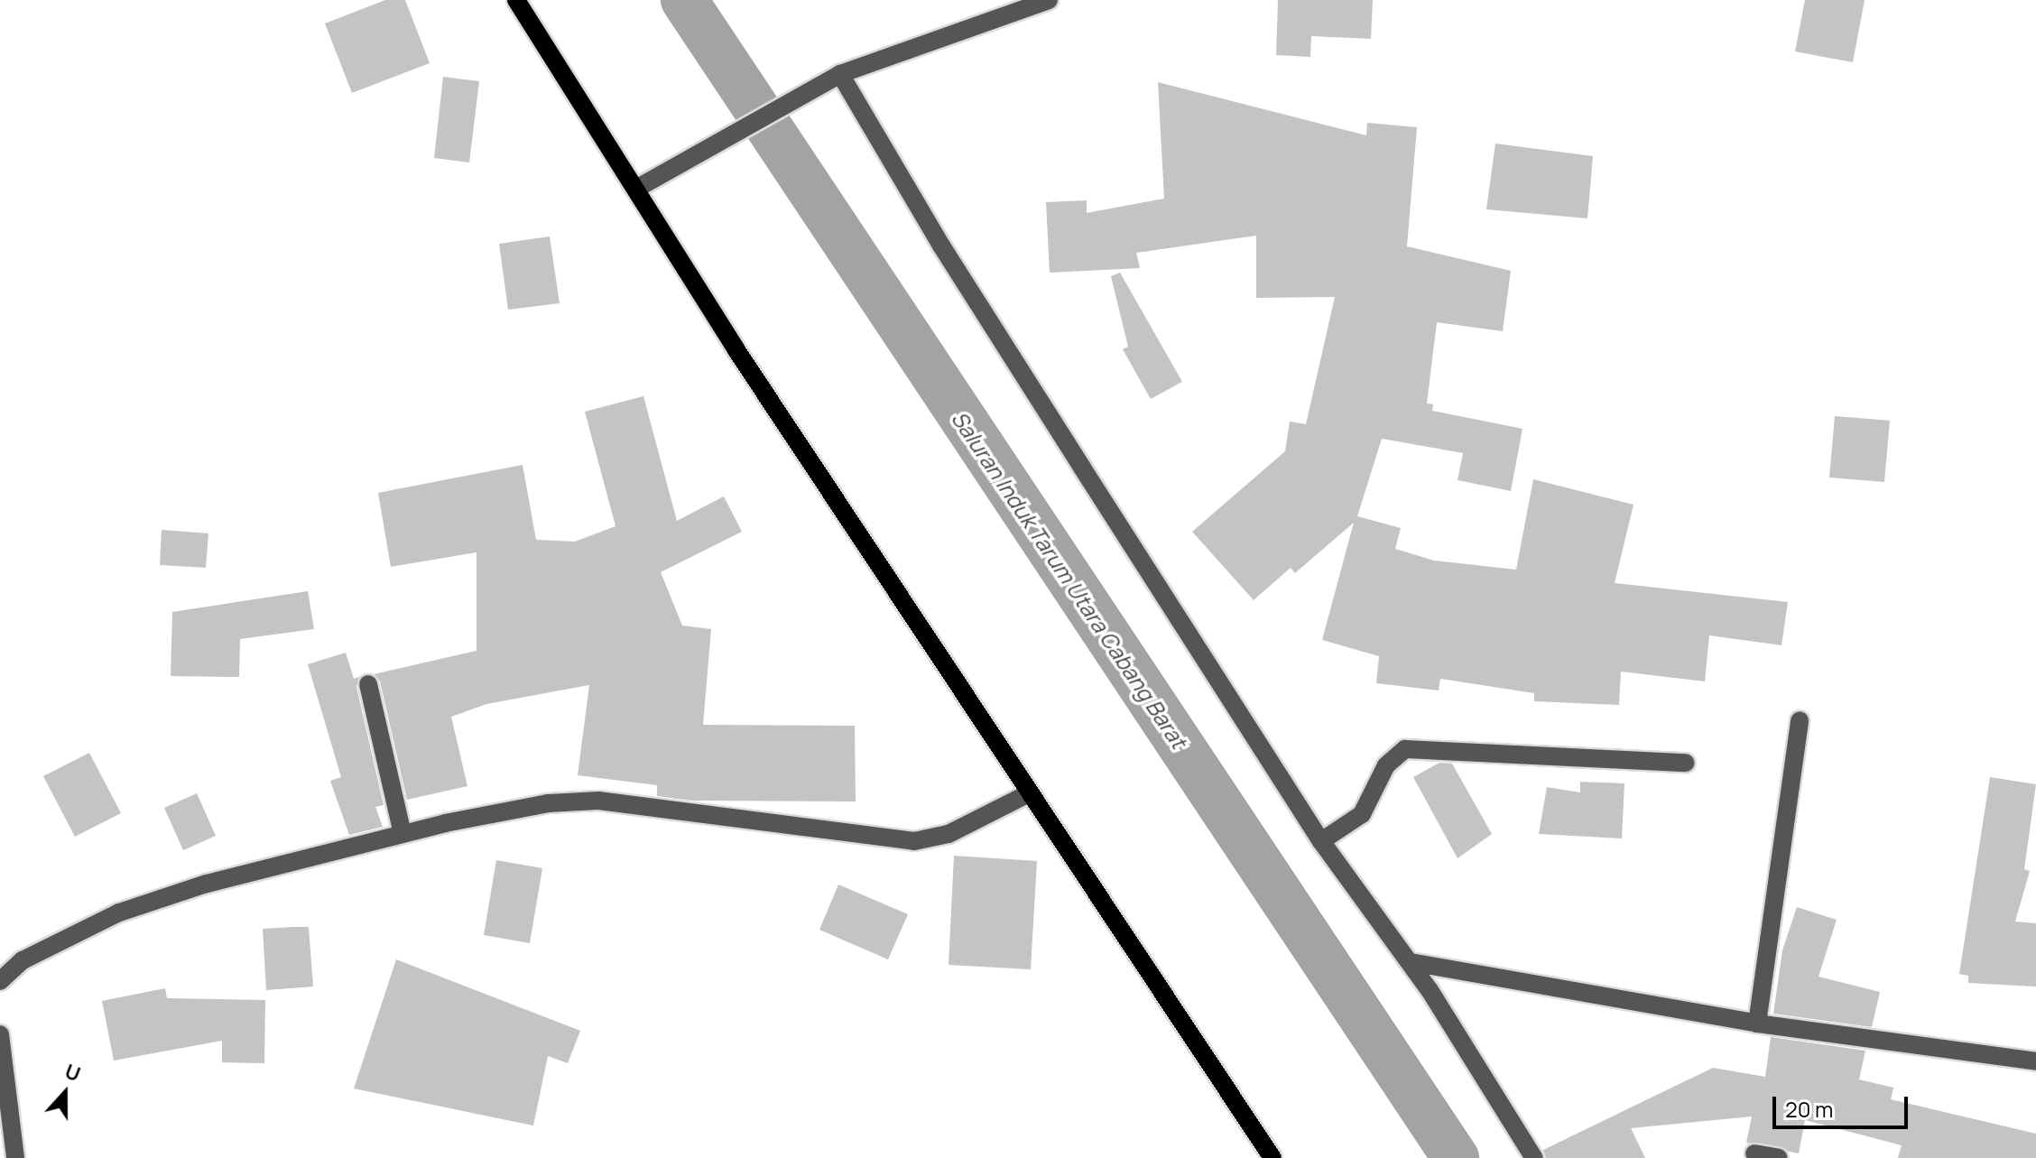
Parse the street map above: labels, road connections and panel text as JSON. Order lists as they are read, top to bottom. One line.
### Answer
{"water":["Saluran Induk Tarum Utara Cabang Barat"],"scale_bar":"20 m","north":"top"}
